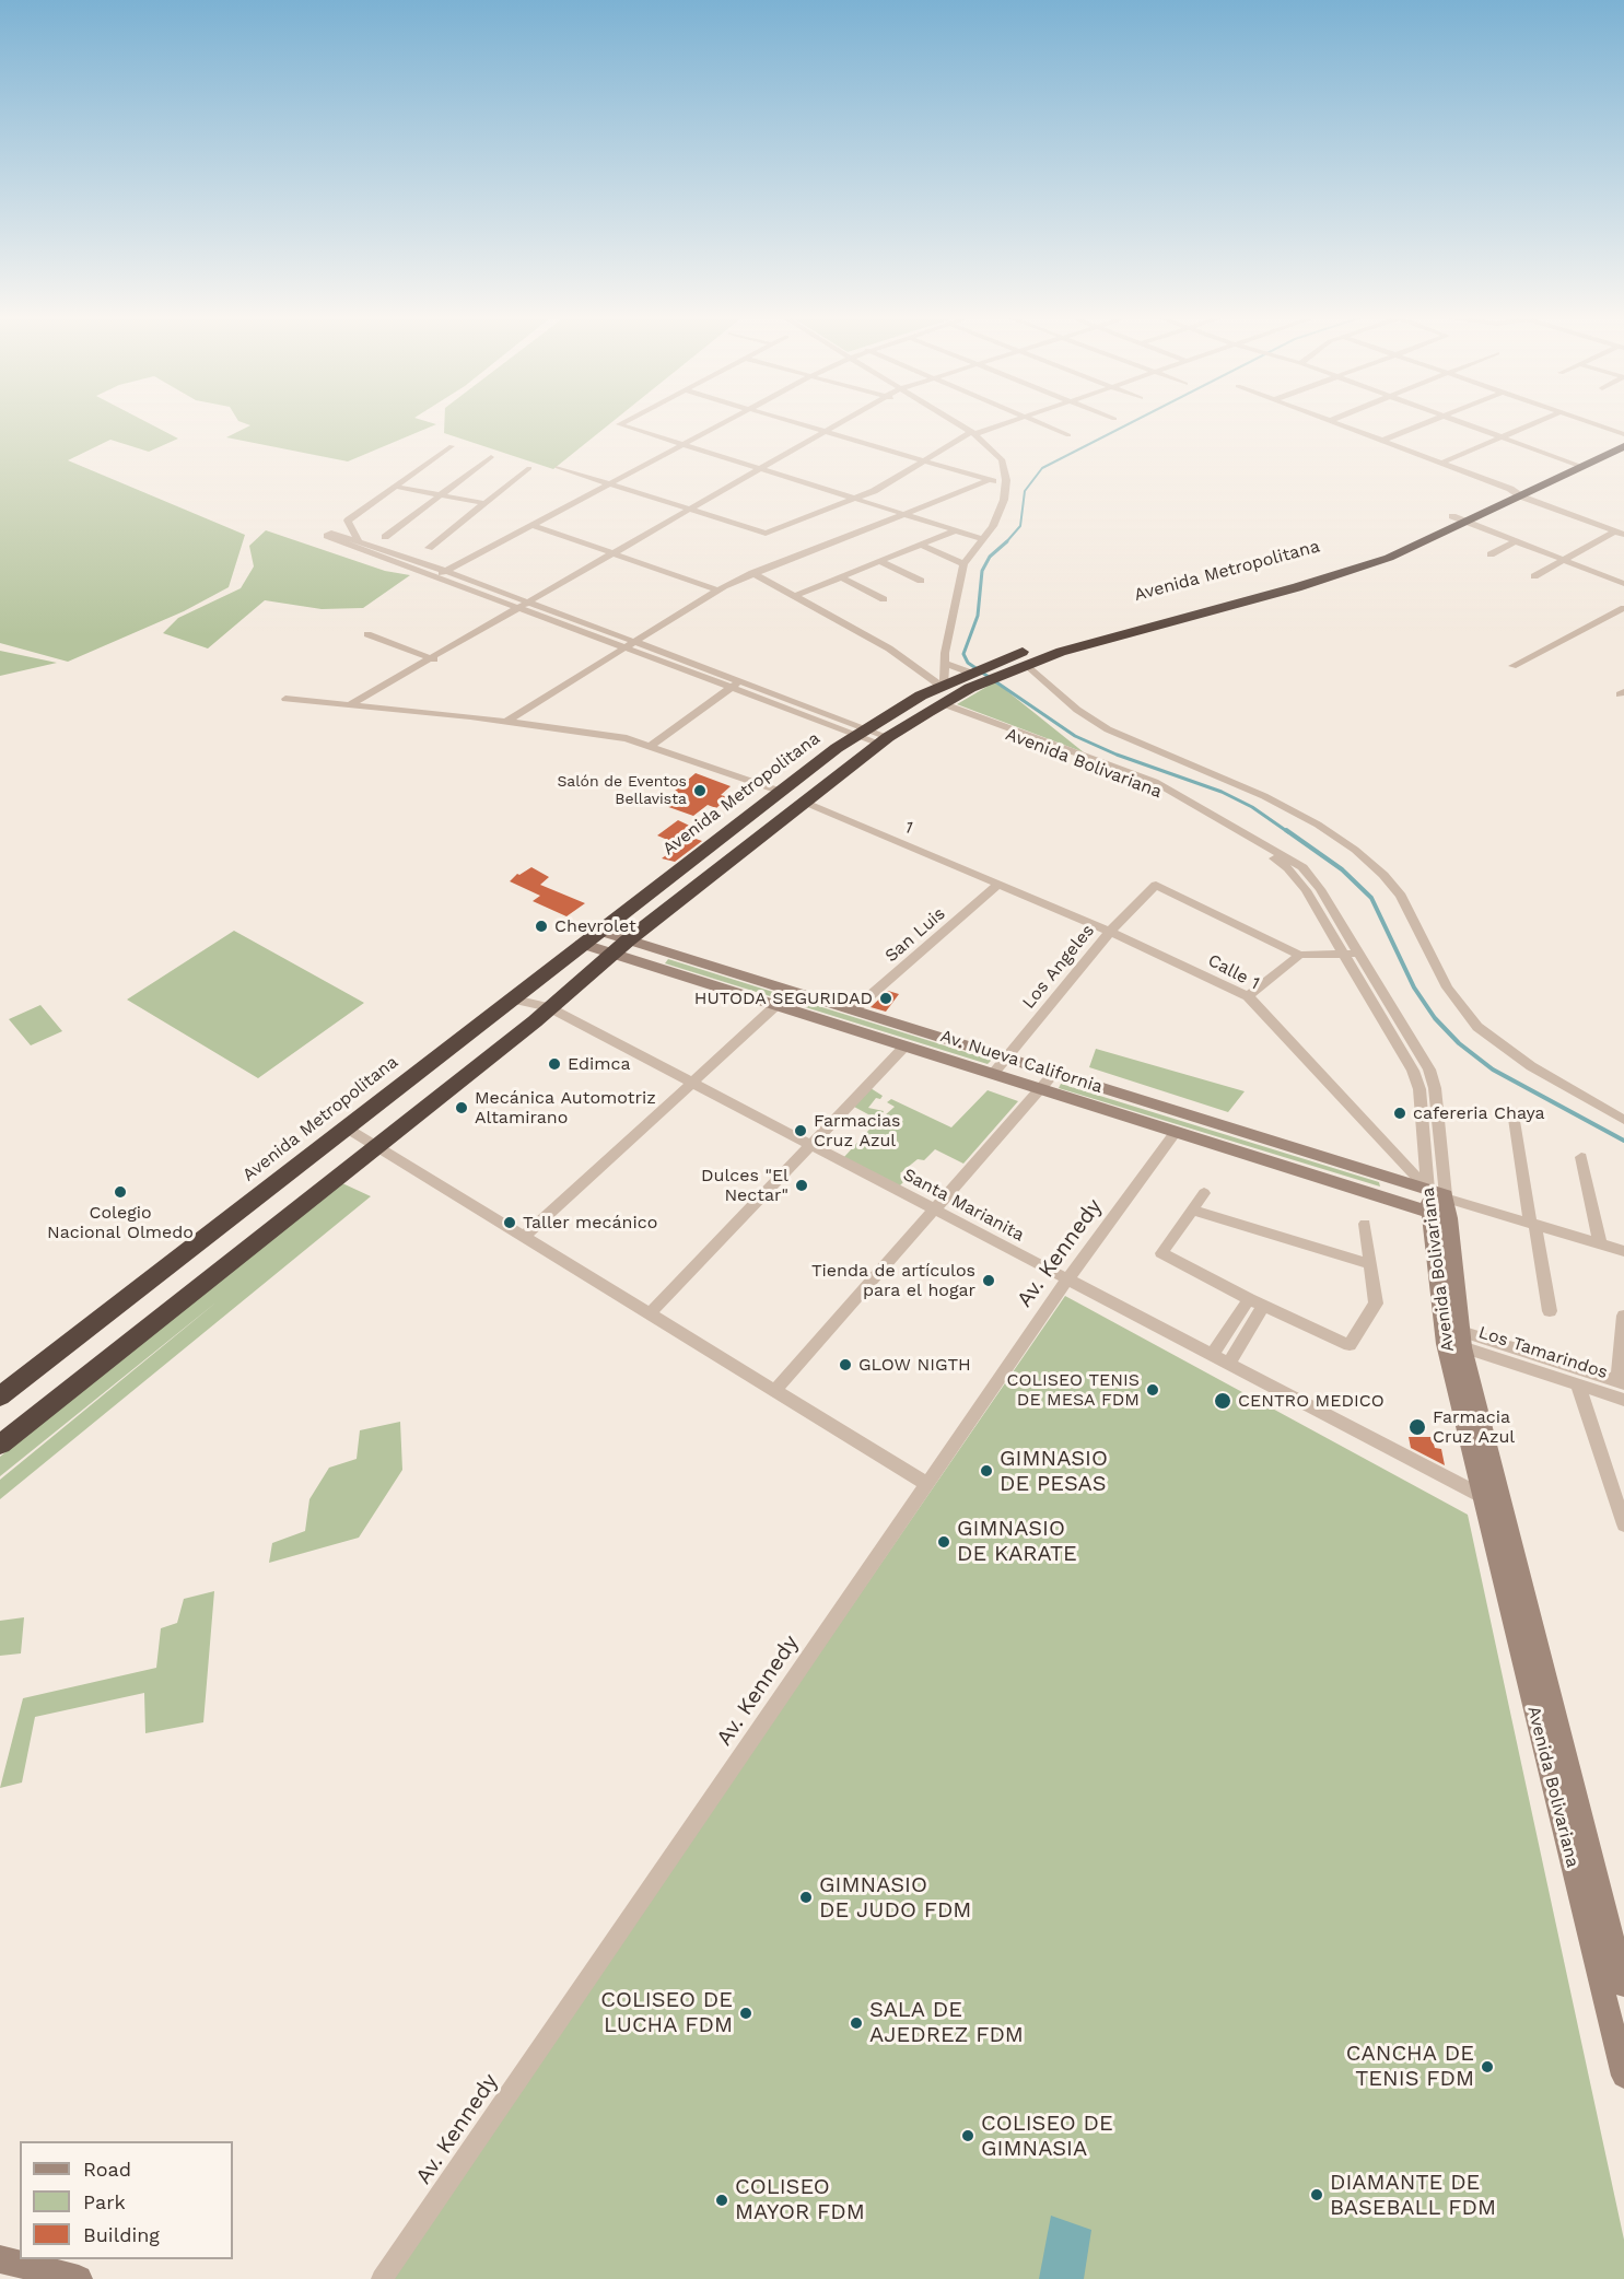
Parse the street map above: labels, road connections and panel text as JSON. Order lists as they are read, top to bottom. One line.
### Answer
{"streets":{"highway":["Avenida Metropolitana"],"street":["Avenida Bolivariana","1","San Luis","Los Angeles","Calle 1","Av. Nueva California","Santa Marianita","Av. Kennedy","Los Tamarindos"]},"crossings":[["Avenida Metropolitana","Avenida Bolivariana"],["Avenida Metropolitana","Av. Nueva California"],["Avenida Metropolitana","Santa Marianita"],["Avenida Bolivariana","Calle 1"],["Avenida Bolivariana","Av. Nueva California"],["Avenida Bolivariana","Santa Marianita"],["Avenida Bolivariana","Los Tamarindos"],["1","San Luis"],["1","Calle 1"],["San Luis","Calle 1"],["San Luis","Av. Nueva California"],["Los Angeles","Calle 1"],["Los Angeles","Av. Nueva California"],["Calle 1","Av. Nueva California"],["Av. Nueva California","Av. Kennedy"],["Santa Marianita","Av. Kennedy"]],"places":["Salón de Eventos Bellavista","Chevrolet","HUTODA SEGURIDAD","Edimca","Mecánica Automotriz Altamirano","cafereria Chaya","Farmacias Cruz Azul","Dulces \"El Nectar\"","Colegio Nacional Olmedo","Taller mecánico","Tienda de artículos para el hogar","GLOW NIGTH","COLISEO TENIS DE MESA FDM","CENTRO MEDICO","Farmacia Cruz Azul","GIMNASIO DE PESAS","GIMNASIO DE KARATE","GIMNASIO DE JUDO FDM","COLISEO DE LUCHA FDM","SALA DE AJEDREZ FDM","CANCHA DE TENIS FDM","COLISEO DE GIMNASIA","DIAMANTE DE BASEBALL FDM","COLISEO MAYOR FDM"],"legend":["Road","Park","Building"]}
